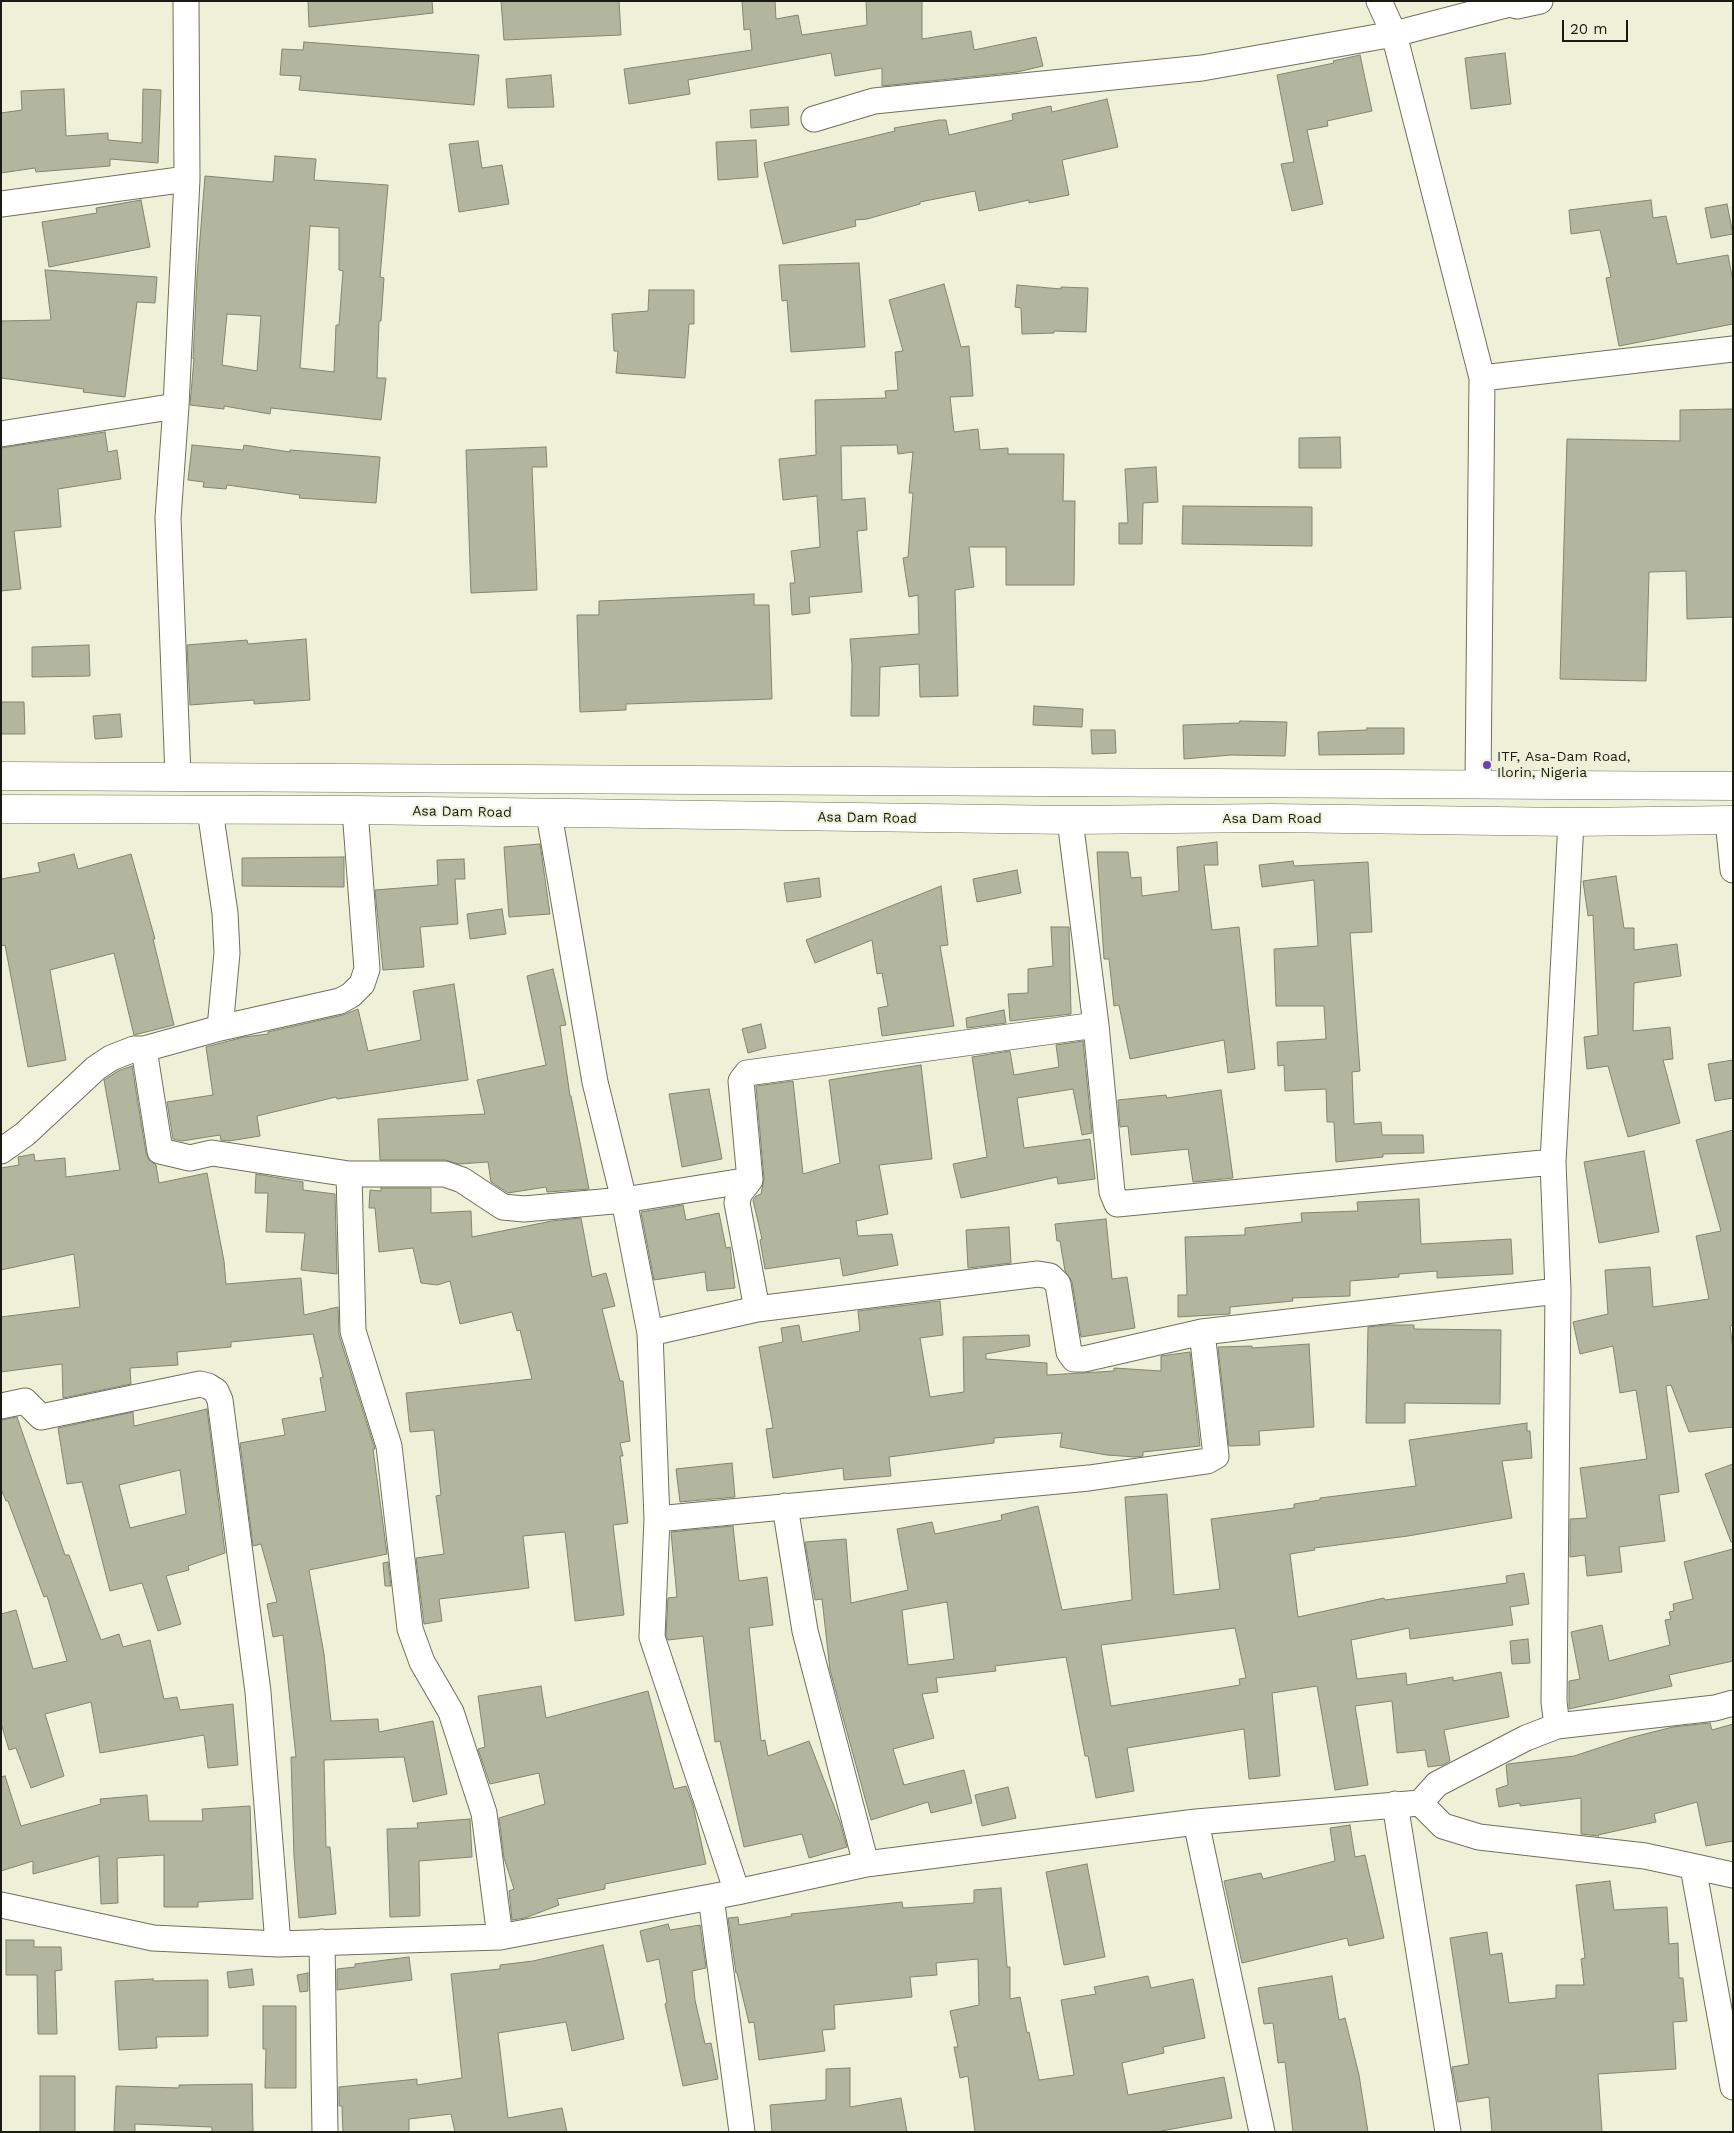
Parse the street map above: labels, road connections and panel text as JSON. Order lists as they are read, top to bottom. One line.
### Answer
{"streets":{"main road":["Asa Dam Road"]},"places":["ITF, Asa-Dam Road, Ilorin, Nigeria"],"scale_bar":"20 m"}
